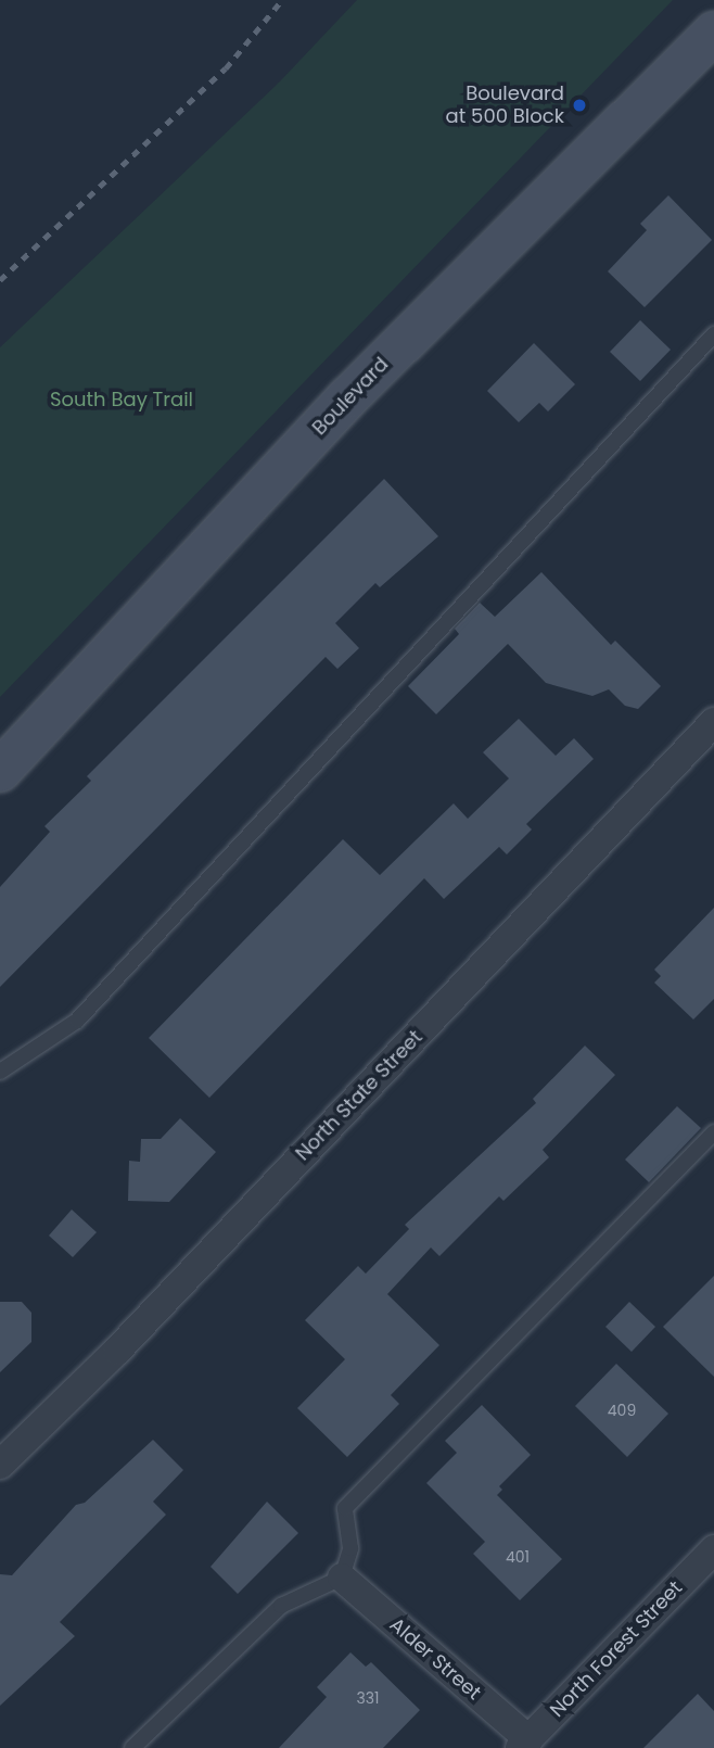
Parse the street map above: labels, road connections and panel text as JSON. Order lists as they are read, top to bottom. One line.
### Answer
{"streets":{"main road":["Boulevard"],"street":["North State Street","North Forest Street","Alder Street"]},"crossings":[["North Forest Street","Alder Street"]],"parks":["South Bay Trail"],"places":["Boulevard at 500 Block"],"house_numbers":["409","401","331"]}
